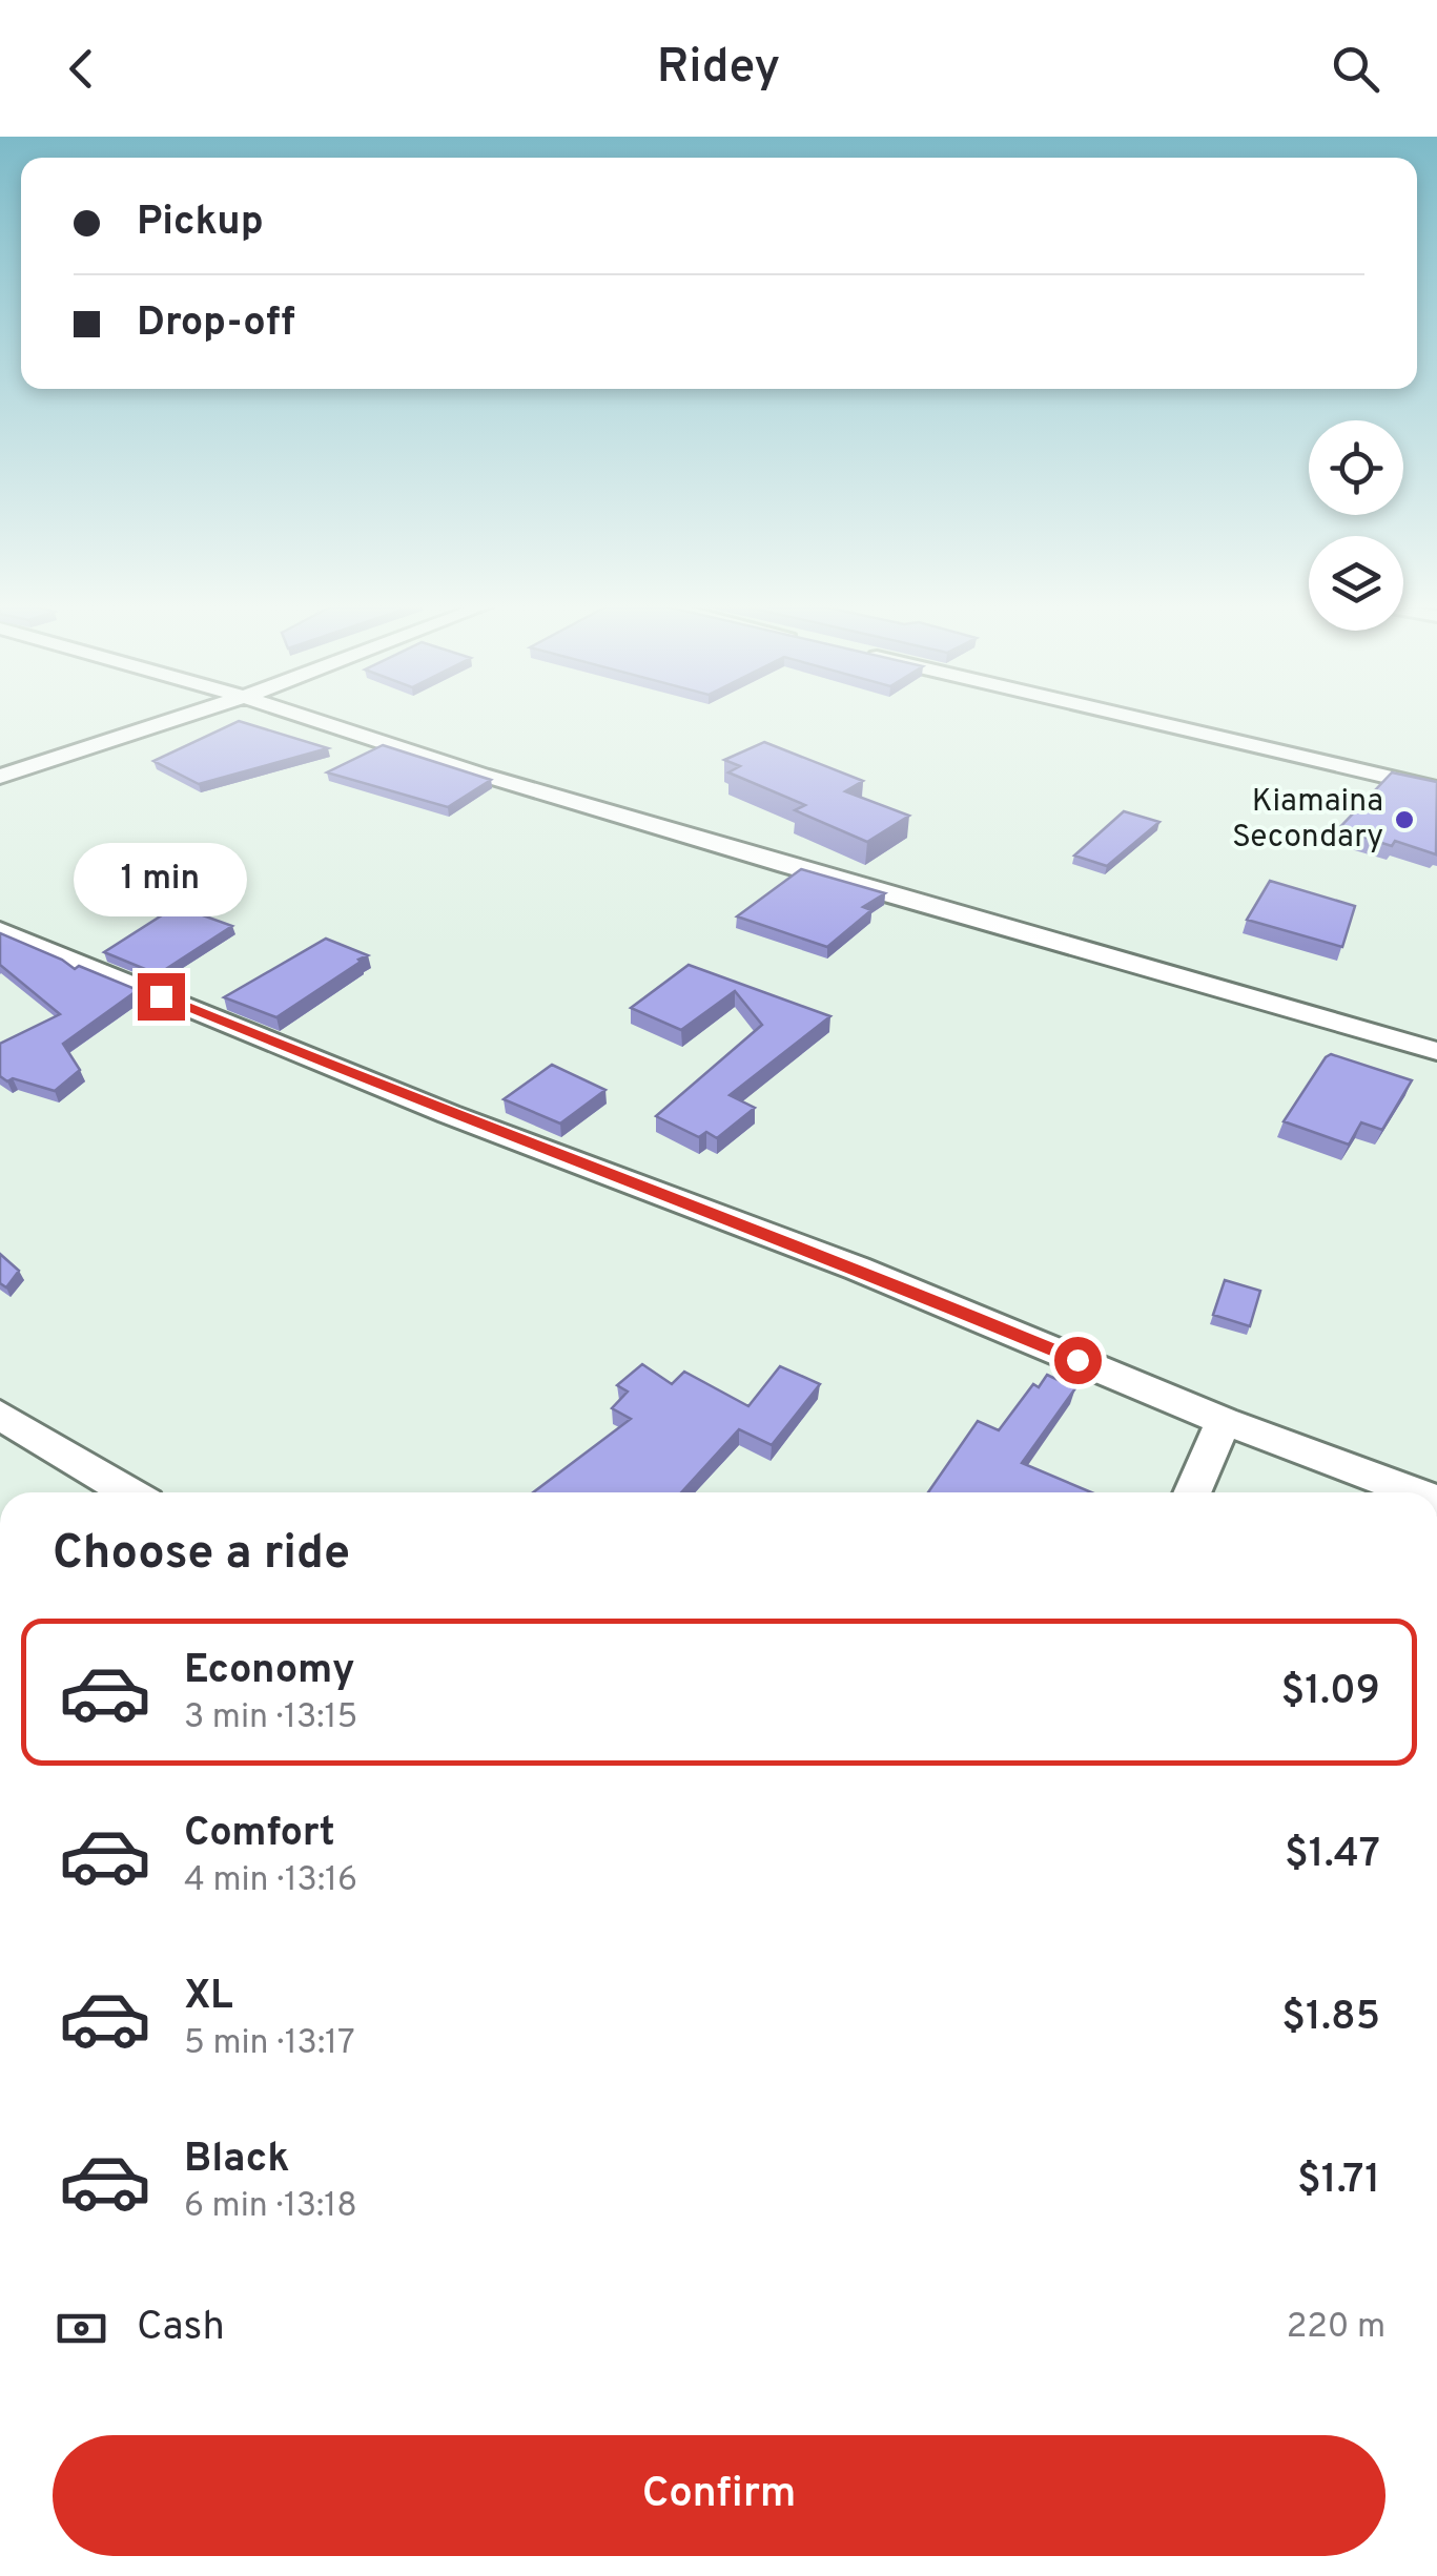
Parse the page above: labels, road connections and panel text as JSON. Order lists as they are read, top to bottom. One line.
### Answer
{"places":["Kiamaina Secondary"],"page":{"header":"Ridey","banner":["Pickup","Drop-off"],"bubble":"1 min","heading":"Choose a ride","list":[{"name":"Economy","note":"3 min · 13:15","value":"$1.09"},{"name":"Comfort","note":"4 min · 13:16","value":"$1.47"},{"name":"XL","note":"5 min · 13:17","value":"$1.85"},{"name":"Black","note":"6 min · 13:18","value":"$1.71"}],"pay":["Cash","220 m"],"buttons":"Confirm"}}
